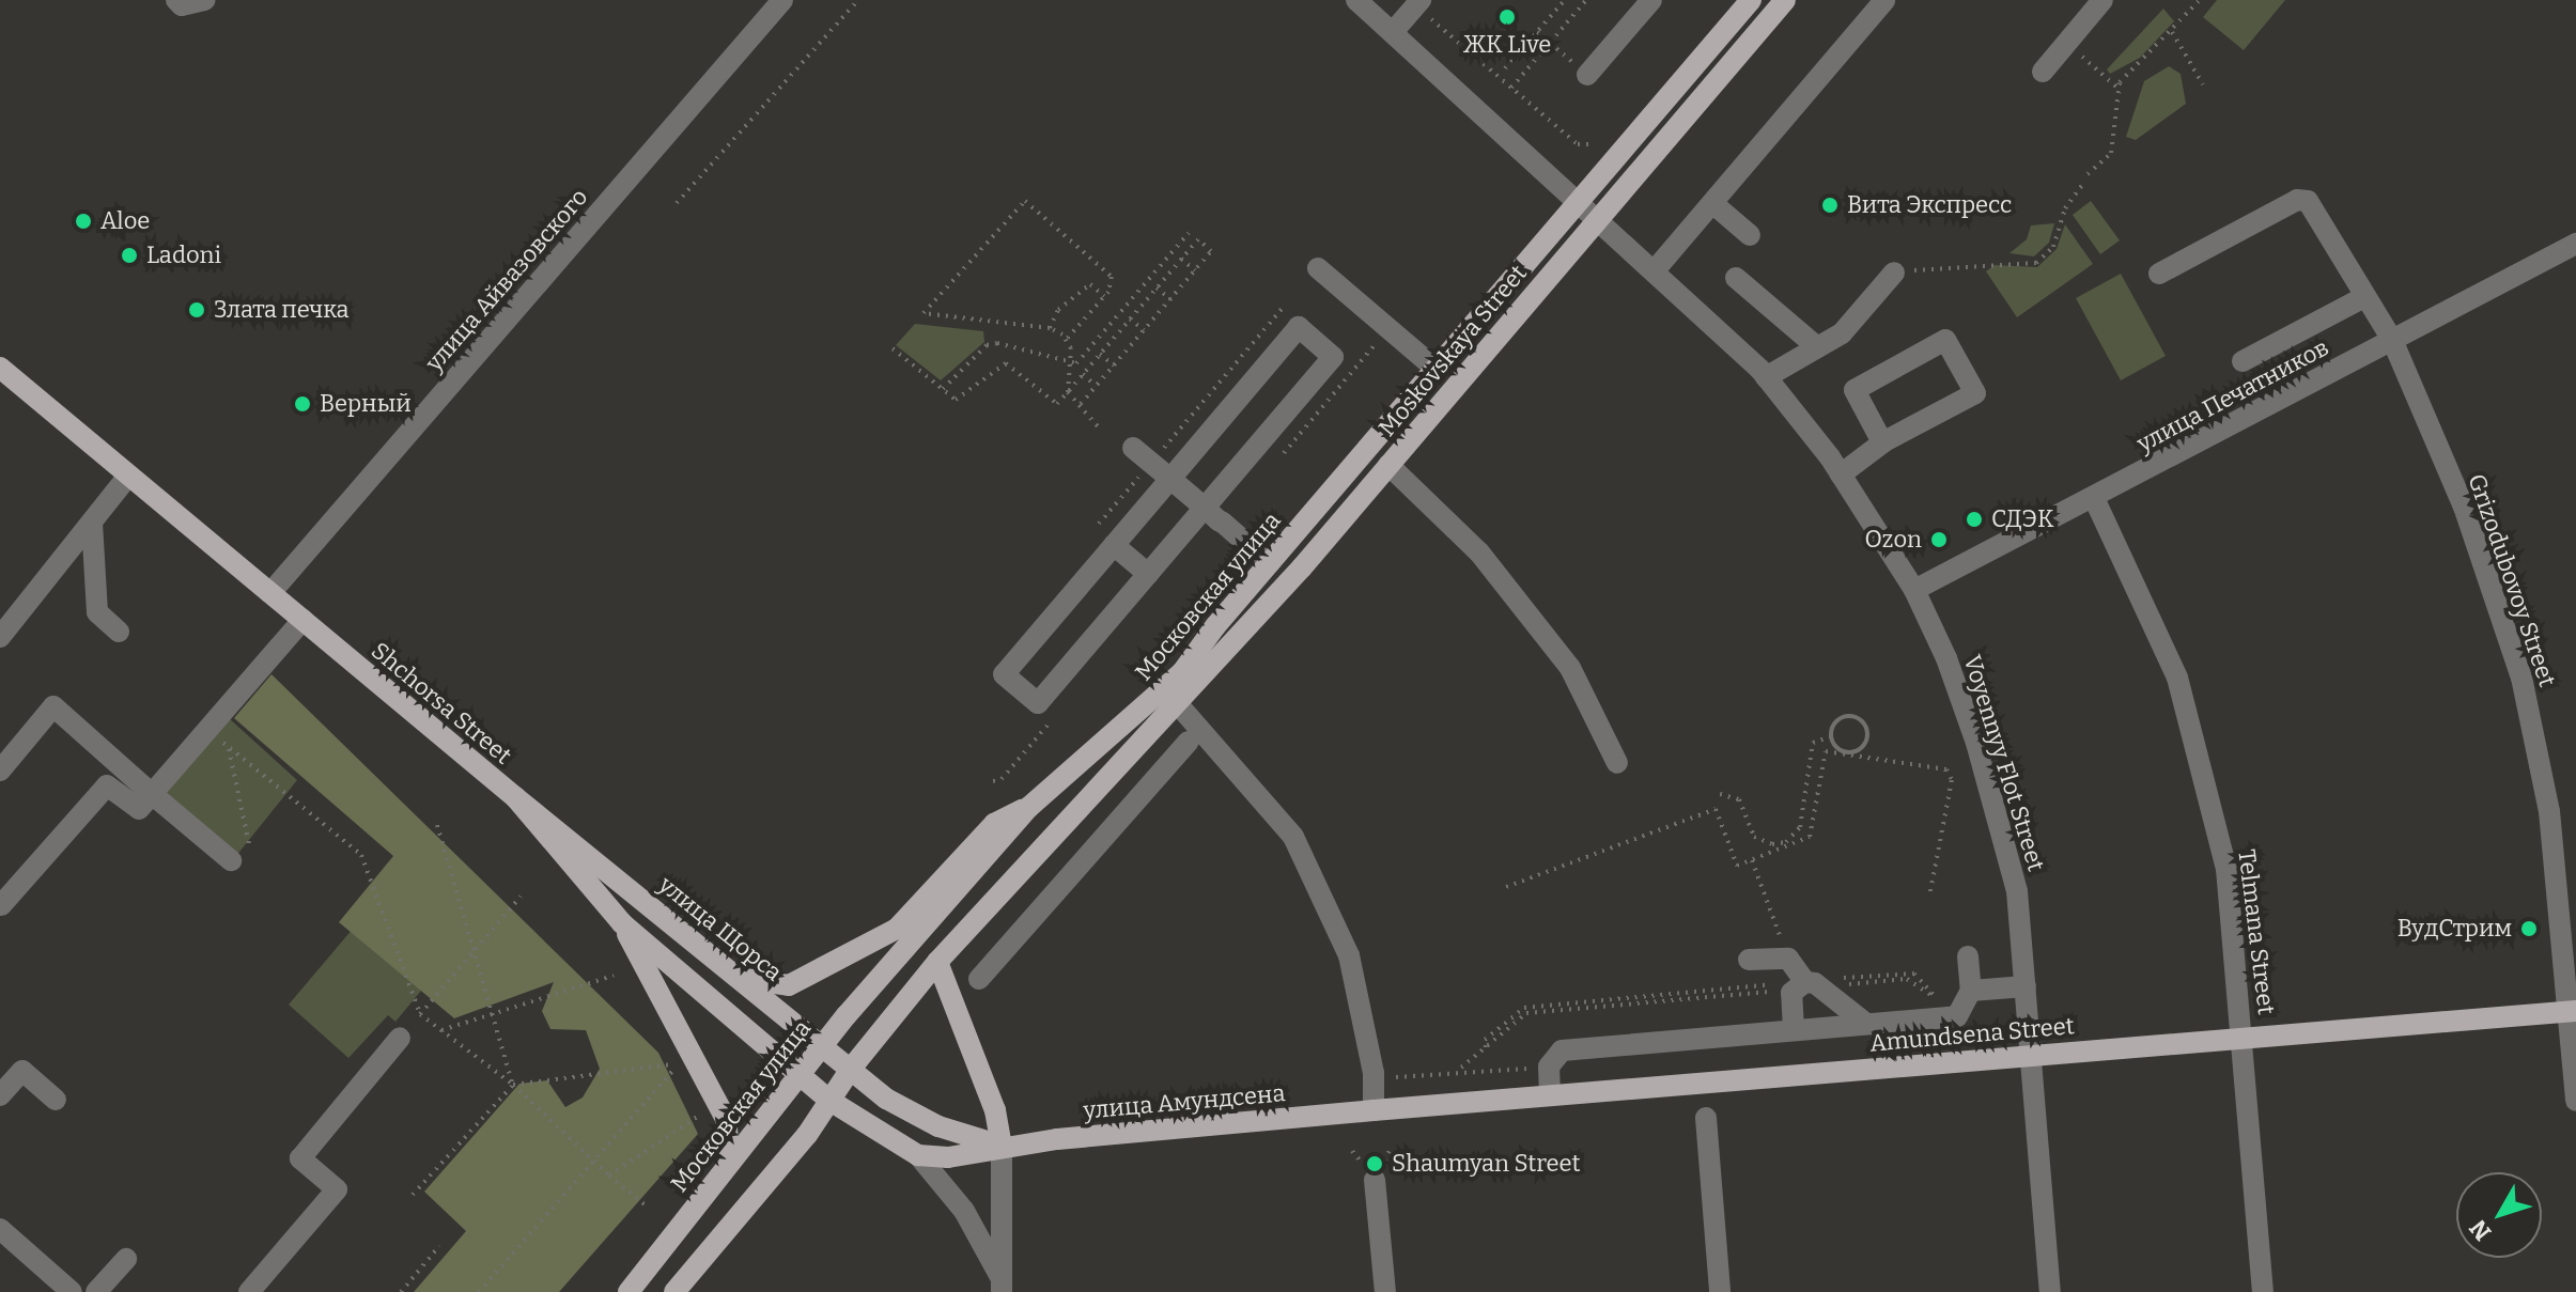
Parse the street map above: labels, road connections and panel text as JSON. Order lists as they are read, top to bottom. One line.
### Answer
{"streets":{"main road":["Moskovskaya Street","Московская улица","Shchorsa Street","улица Щорса","Amundsena Street","улица Амундсена"],"street":["улица Айвазовского","улица Печатников","Grizodubovoy Street","Voyennyy Flot Street","Telmana Street"]},"crossings":[["улица Айвазовского","Shchorsa Street"],["Moskovskaya Street","Московская улица"],["Moskovskaya Street","Voyennyy Flot Street"],["улица Печатников","Grizodubovoy Street"],["улица Печатников","Voyennyy Flot Street"],["улица Печатников","Telmana Street"],["Grizodubovoy Street","Amundsena Street"],["Московская улица","Shchorsa Street"],["Московская улица","Voyennyy Flot Street"],["Московская улица","улица Щорса"],["Shchorsa Street","улица Щорса"],["Voyennyy Flot Street","Amundsena Street"],["улица Щорса","улица Амундсена"],["Telmana Street","Amundsena Street"],["Amundsena Street","улица Амундсена"]],"places":["ЖК Live","Вита Экспресс","Aloe","Ladoni","Злата печка","Верный","СДЭК","Ozon","ВудСтрим","Shaumyan Street"],"north":"bottom left"}
